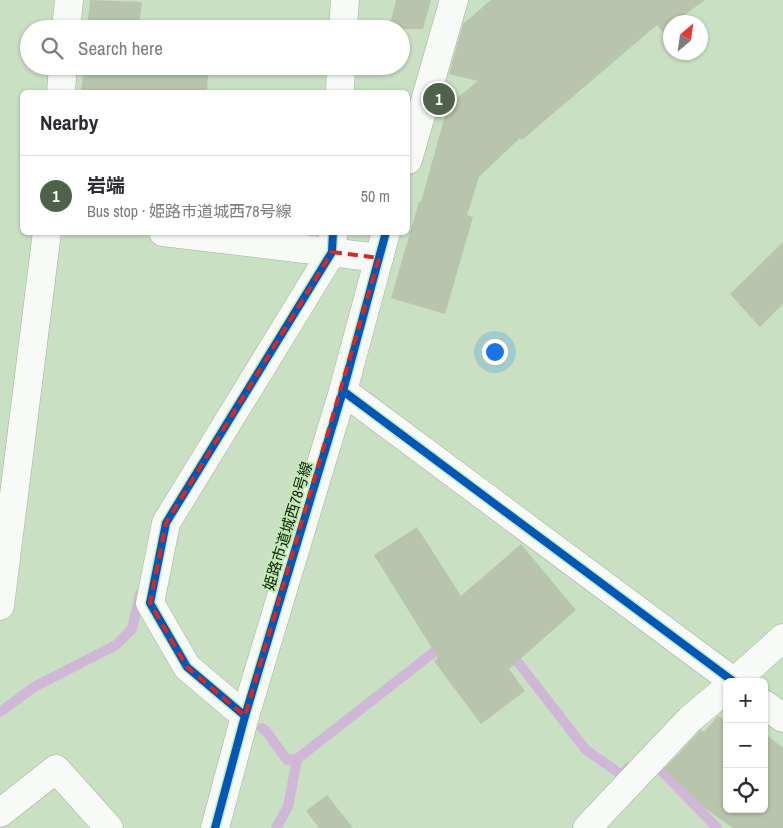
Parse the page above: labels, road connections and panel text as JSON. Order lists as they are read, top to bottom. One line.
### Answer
{"streets":{"street":["姫路市道城西78号線"]},"north":"top right","page":{"search":"Search here","pins":"1","heading":"Nearby","list":[{"mark":"1","name":"岩端","note":"Bus stop · 姫路市道城西78号線","value":"50 m"}],"map_buttons":["+","−"]}}
